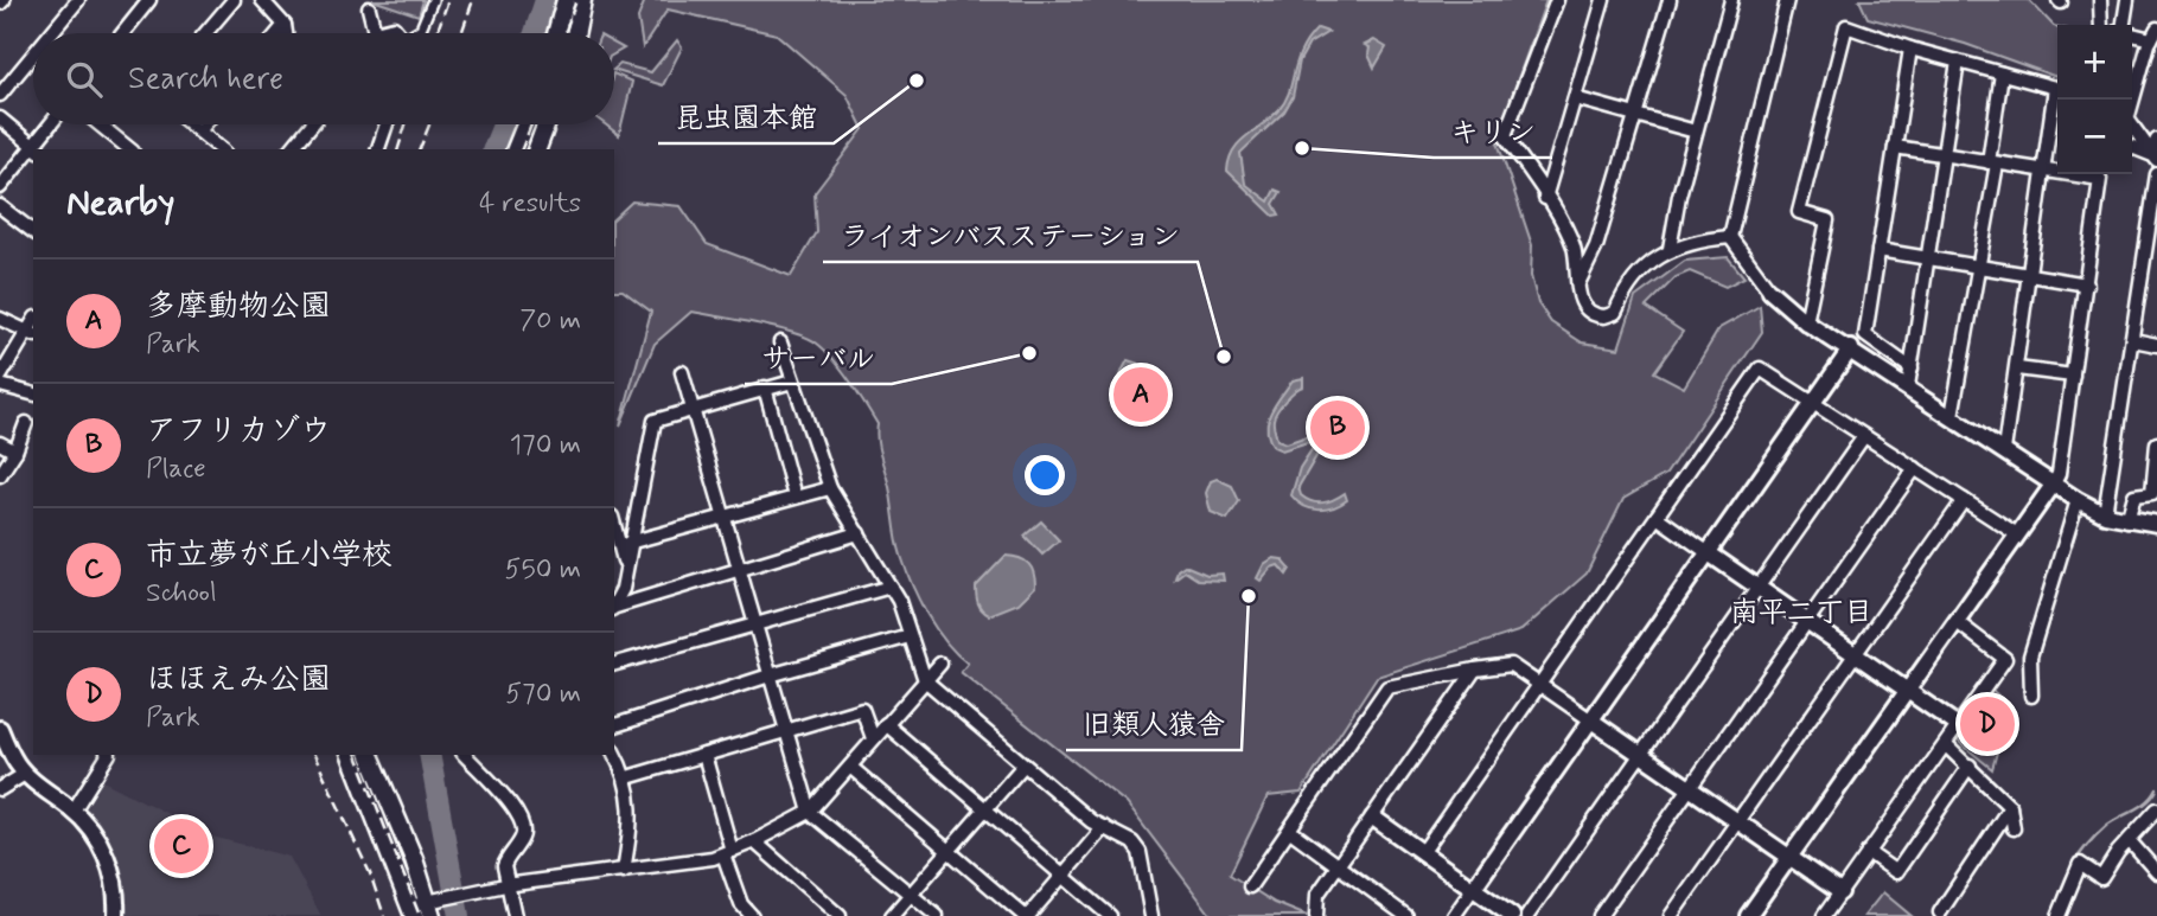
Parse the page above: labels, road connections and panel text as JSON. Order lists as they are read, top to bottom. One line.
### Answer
{"districts":["南平二丁目"],"places":["昆虫園本館","キリン","サーバル","ライオンバスステーション","旧類人猿舎"],"page":{"map_buttons":["+","−"],"search":"Search here","heading":["Nearby","4 results"],"list":[{"mark":"A","name":"多摩動物公園","note":"Park","value":"70 m"},{"mark":"B","name":"アフリカゾウ","note":"Place","value":"170 m"},{"mark":"C","name":"市立夢が丘小学校","note":"School","value":"550 m"},{"mark":"D","name":"ほほえみ公園","note":"Park","value":"570 m"}],"pins":["A","B","D","C"]}}
